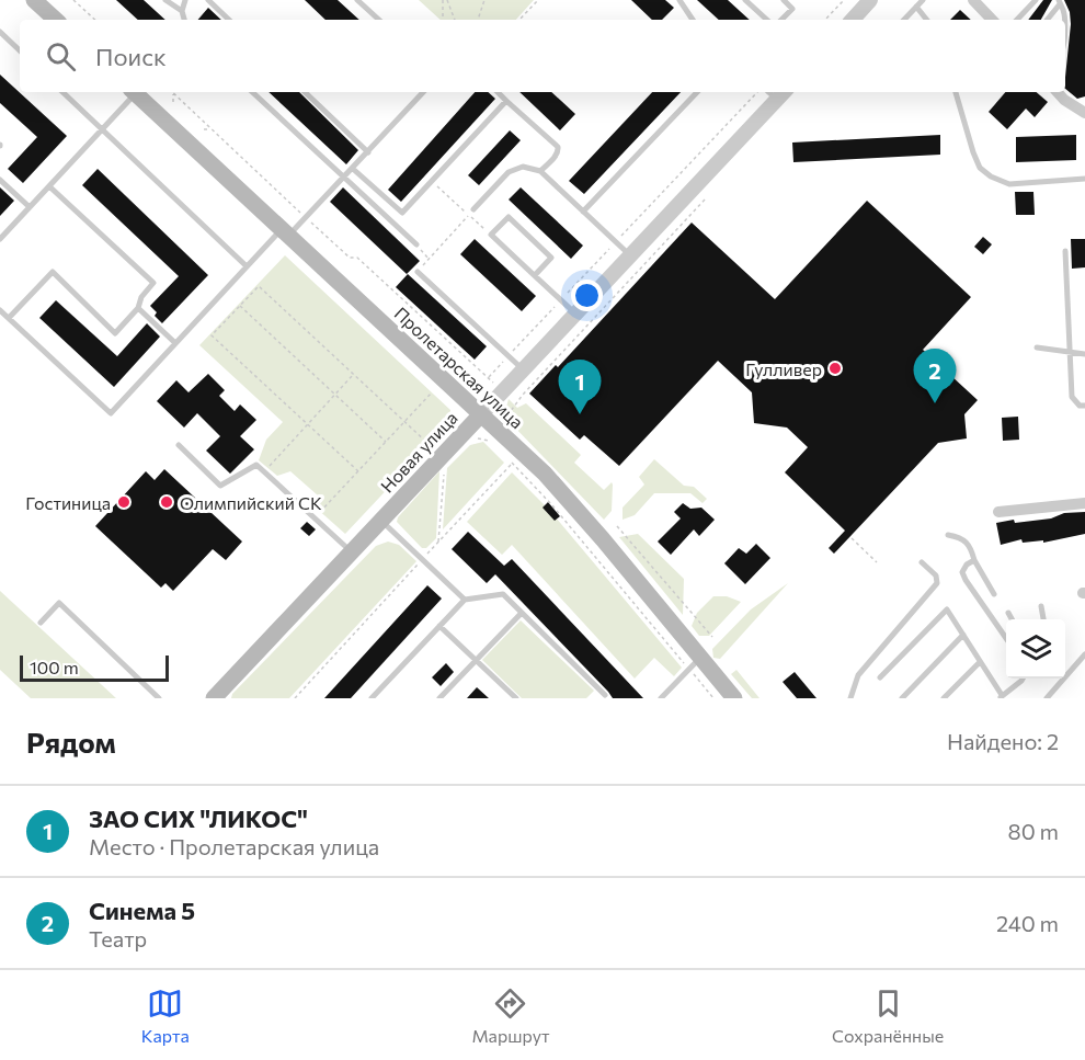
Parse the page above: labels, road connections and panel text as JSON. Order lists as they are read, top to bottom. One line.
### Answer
{"streets":{"main road":["Пролетарская улица","Новая улица"]},"crossings":[["Пролетарская улица","Новая улица"]],"places":["Гулливер","Гостиница","Олимпийский СК"],"scale_bar":"100 m","page":{"search":"Поиск","pins":["2","1"],"scale":"100 m","heading":["Рядом","Найдено: 2"],"list":[{"mark":"1","name":"ЗАО СИХ \"ЛИКОС\"","note":"Место · Пролетарская улица","value":"80 m"},{"mark":"2","name":"Синема 5","note":"Театр","value":"240 m"}],"nav":["Карта","Маршрут","Сохранённые"]}}
